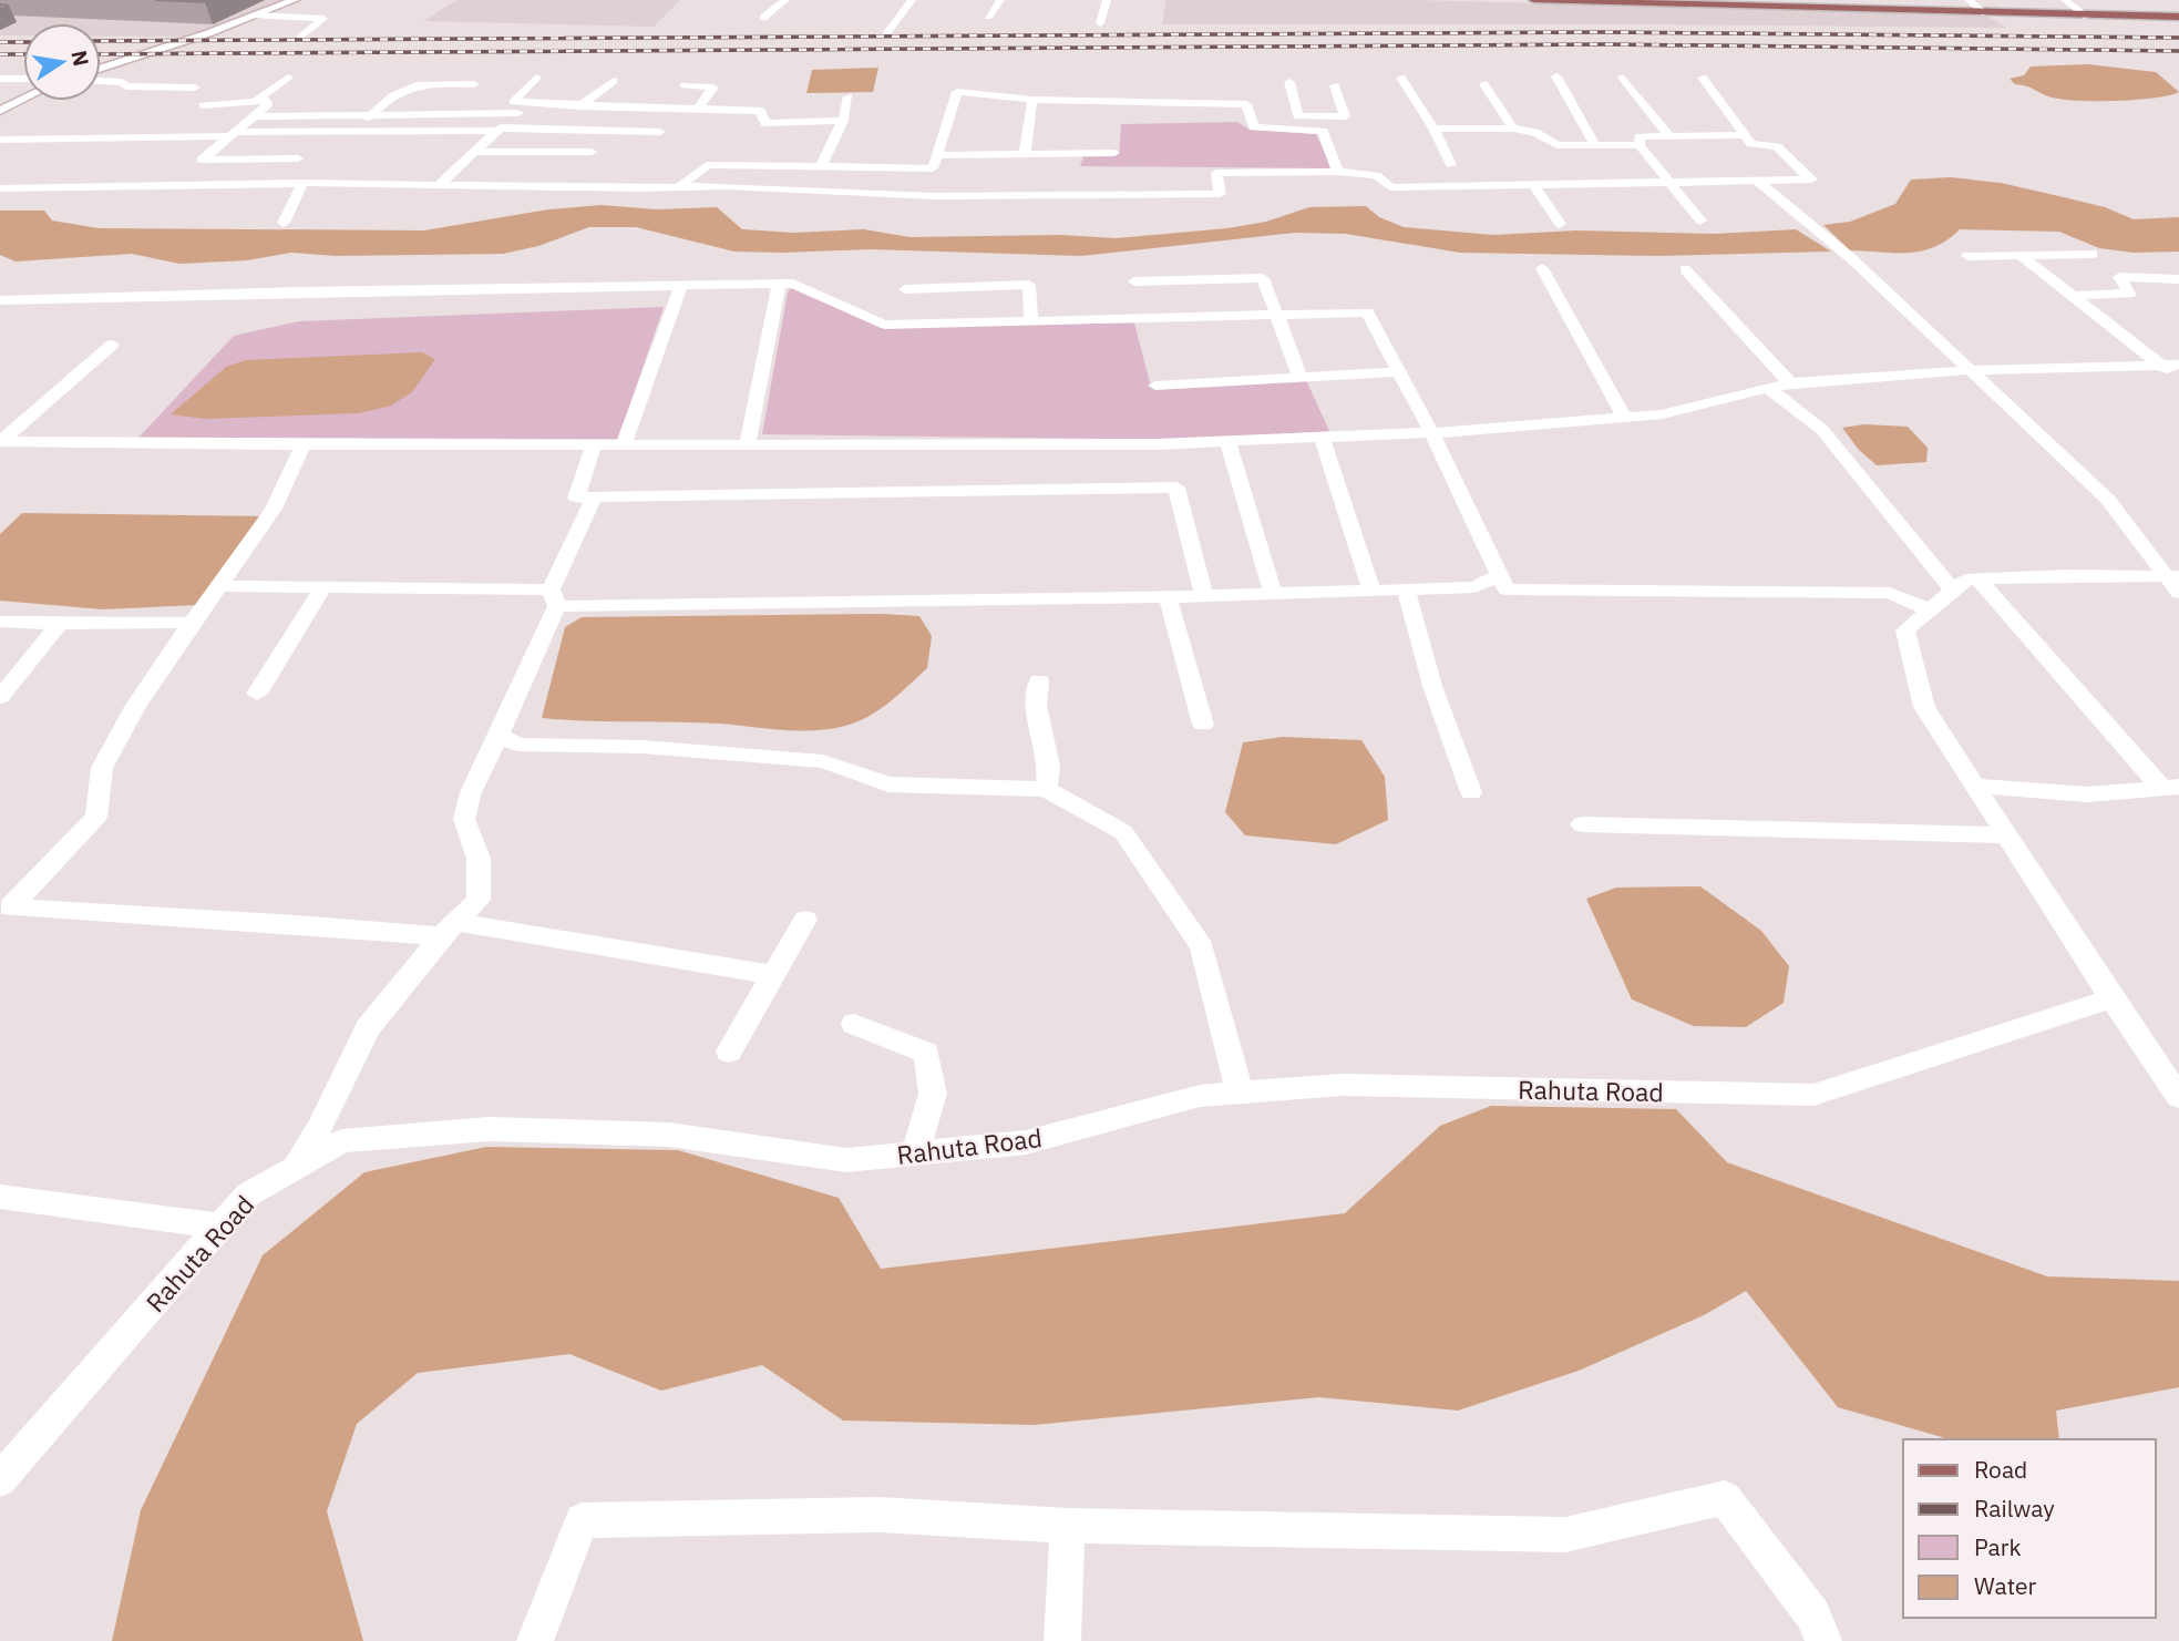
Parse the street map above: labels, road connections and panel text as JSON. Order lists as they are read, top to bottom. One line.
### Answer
{"streets":{"street":["Rahuta Road"]},"legend":["Road","Railway","Park","Water"],"north":"right"}
